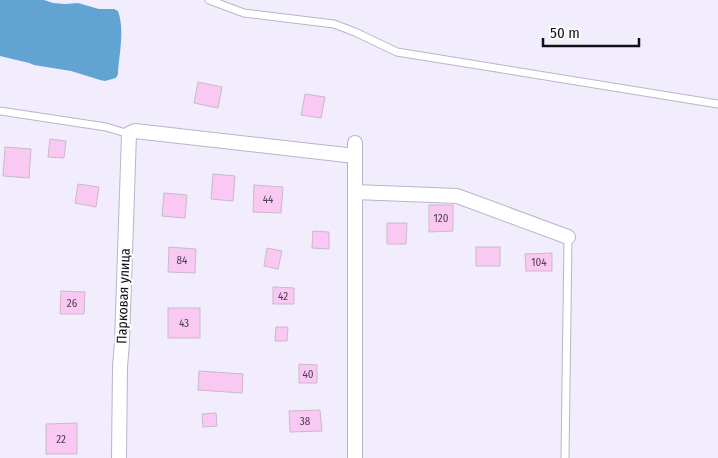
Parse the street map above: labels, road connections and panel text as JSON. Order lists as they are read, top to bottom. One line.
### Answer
{"streets":{"street":["Парковая улица"]},"house_numbers":["44","120","84","104","42","26","43","40","38","22"],"scale_bar":"50 m"}
